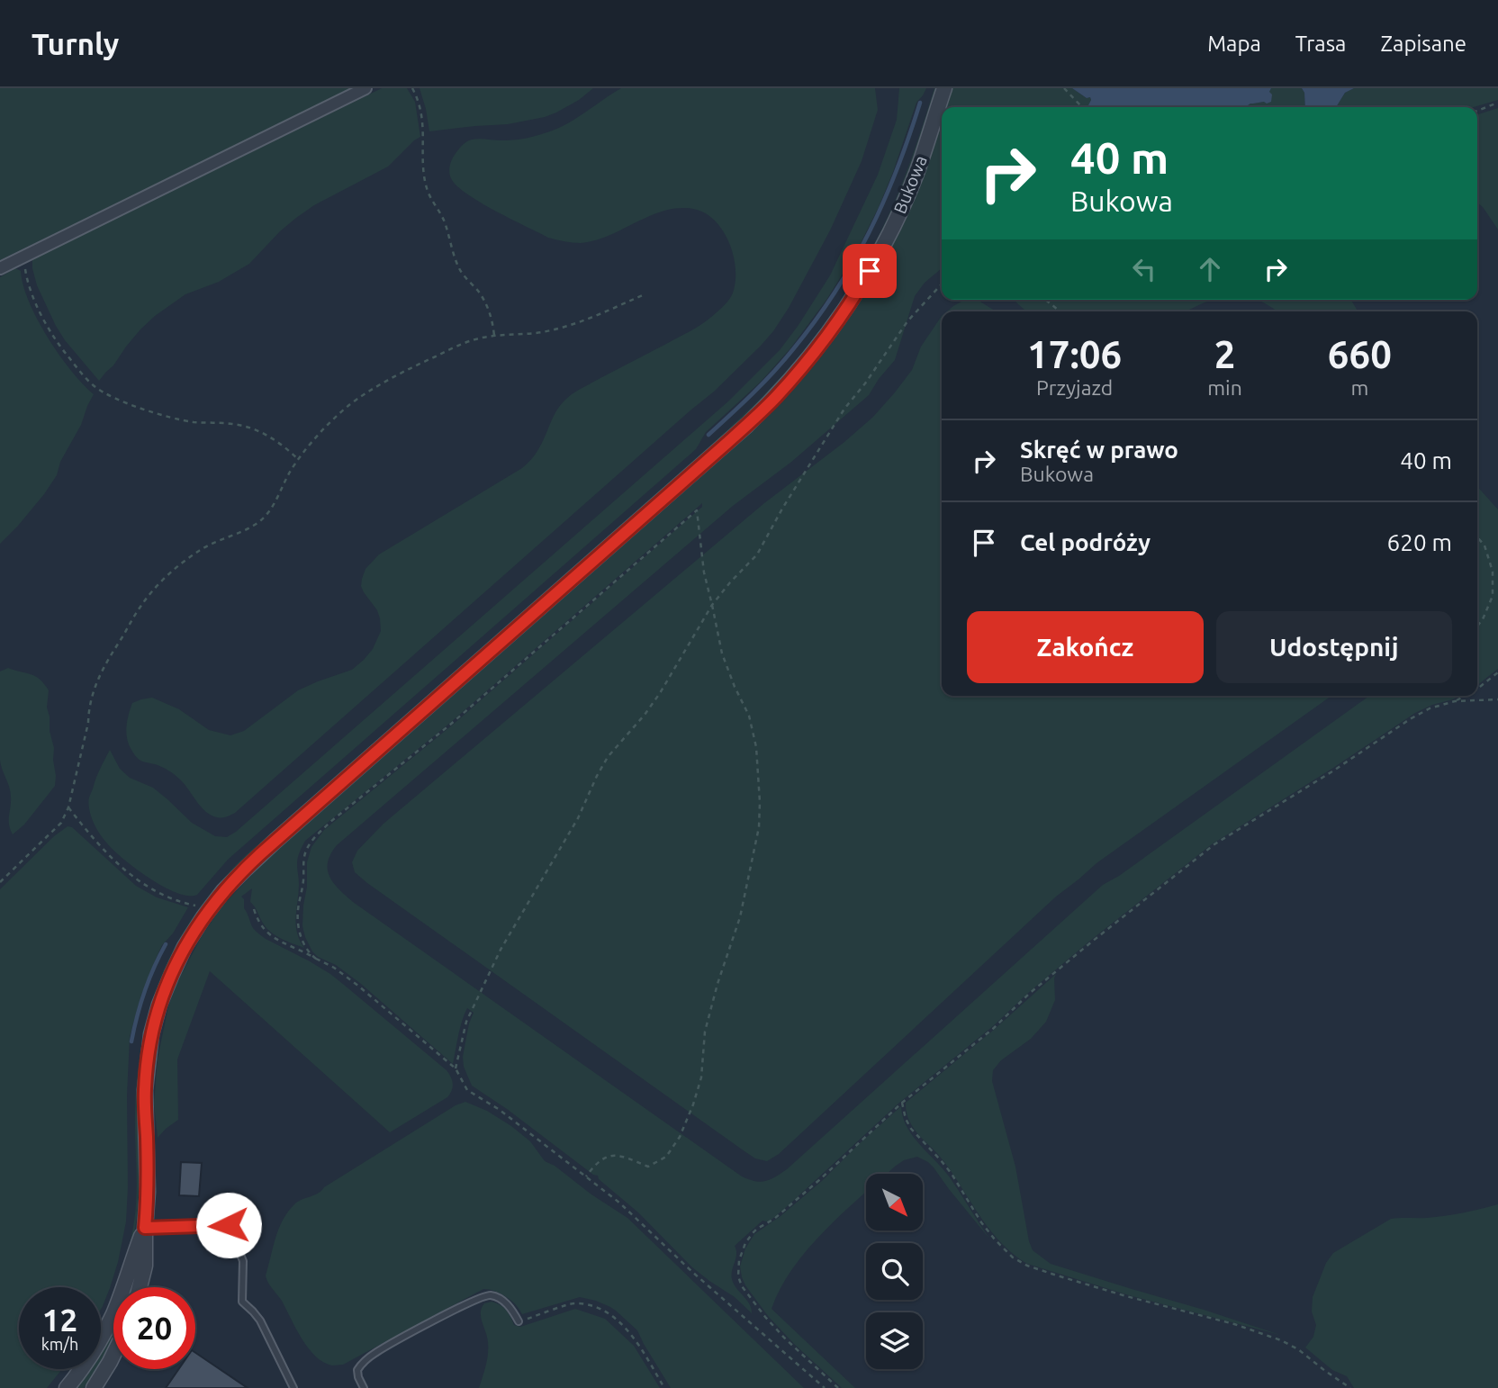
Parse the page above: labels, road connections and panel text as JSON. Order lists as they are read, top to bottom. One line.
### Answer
{"streets":{"street":["Bukowa"]},"north":"bottom right","page":{"header":"Turnly","nav":["Mapa","Trasa","Zapisane"],"turn":["40 m","Bukowa"],"eta":["17:06","Przyjazd","2","min","660","m"],"list":[{"name":"Skręć w prawo","note":"Bukowa","value":"40 m"},{"name":"Cel podróży","value":"620 m"}],"buttons":["Zakończ","Udostępnij"],"speed":"12 km/h","limit":"20"}}
